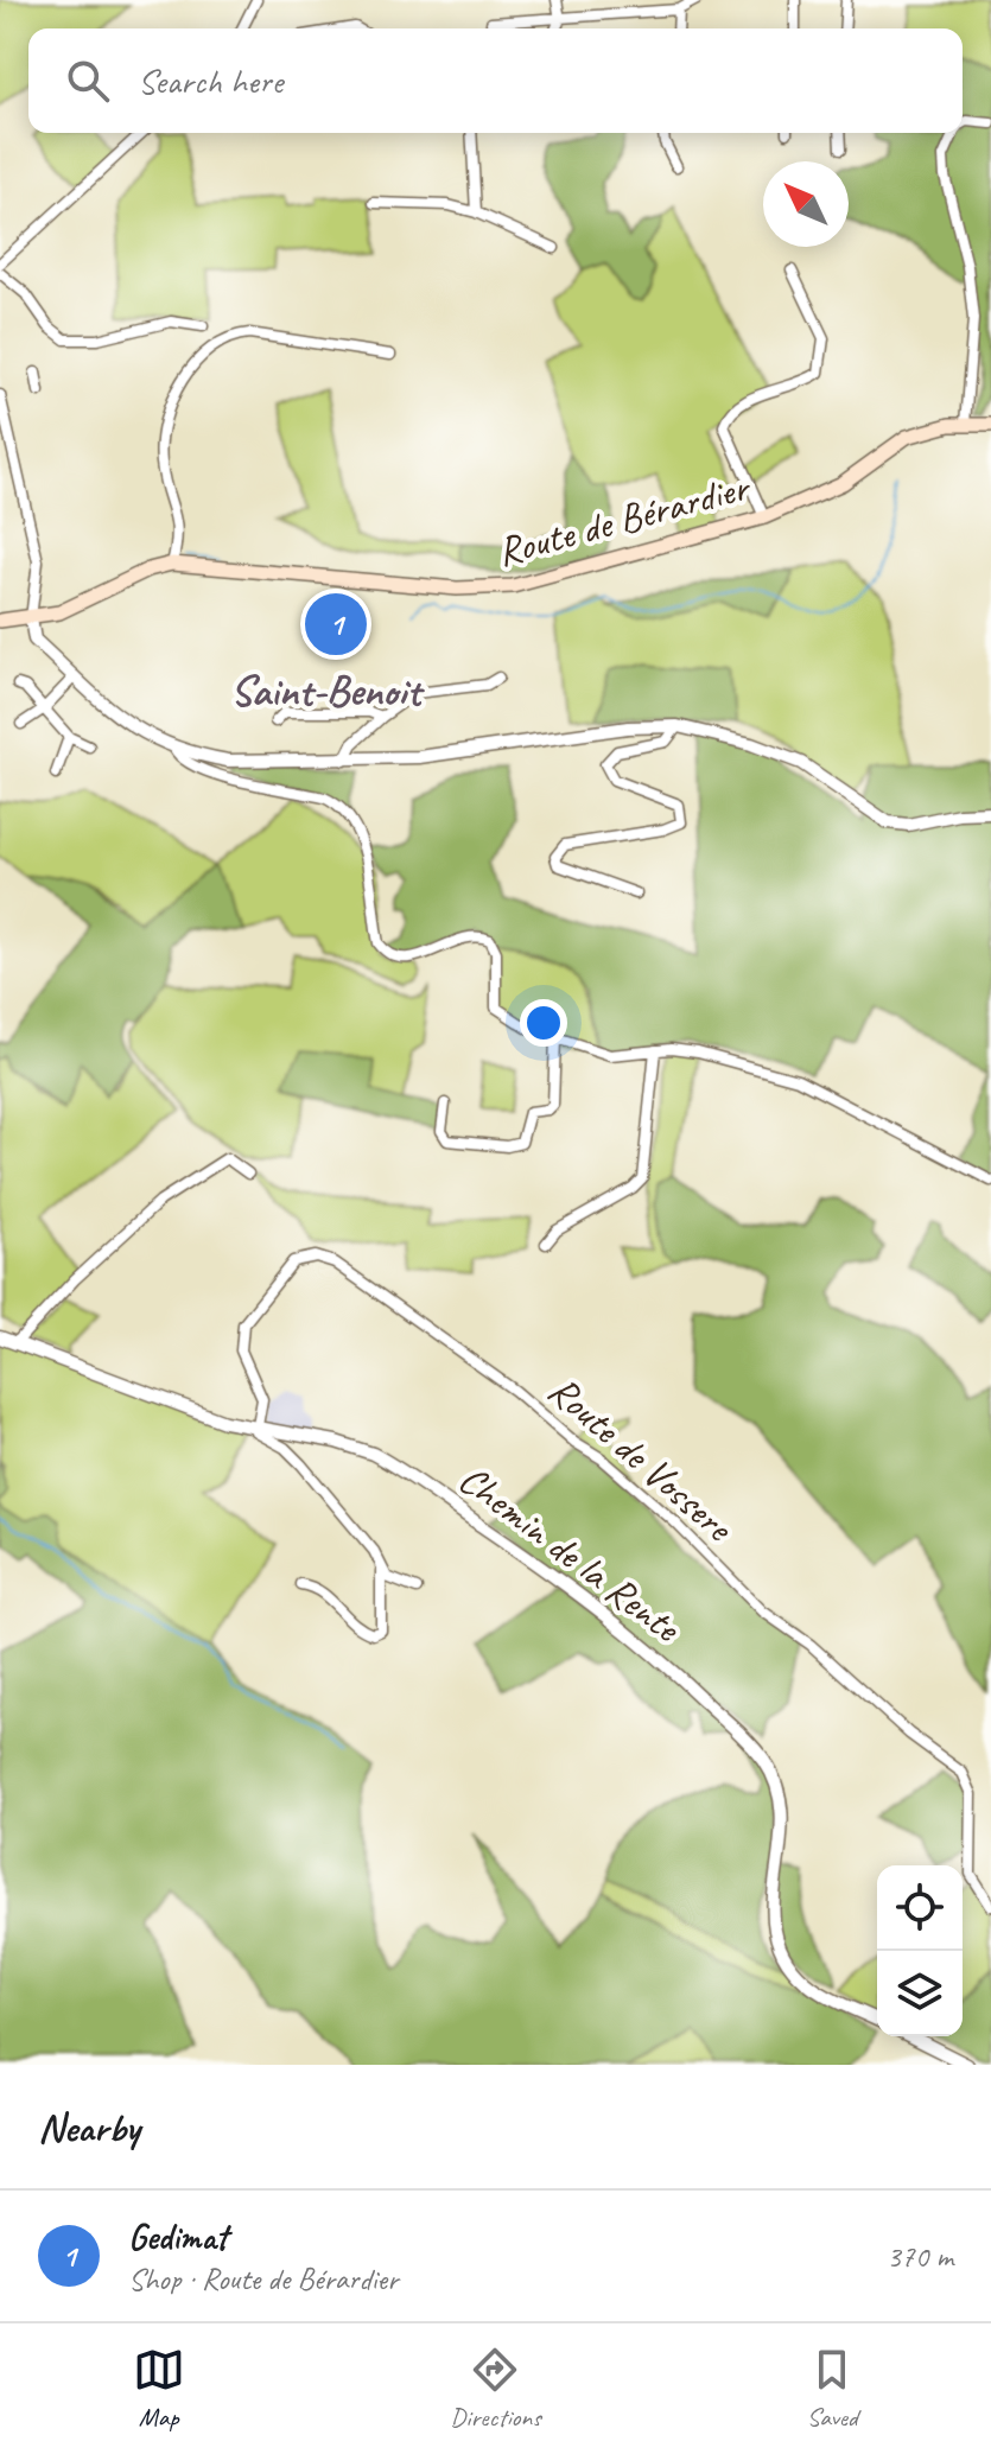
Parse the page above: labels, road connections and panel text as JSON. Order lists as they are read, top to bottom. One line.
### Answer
{"streets":{"main road":["Route de Bérardier"],"street":["Route de Vossere","Chemin de la Rente"]},"crossings":[["Route de Vossere","Chemin de la Rente"]],"districts":["Saint-Benoit"],"north":"top left","page":{"search":"Search here","pins":"1","heading":"Nearby","list":[{"mark":"1","name":"Gedimat","note":"Shop · Route de Bérardier","value":"370 m"}],"nav":["Map","Directions","Saved"]}}
